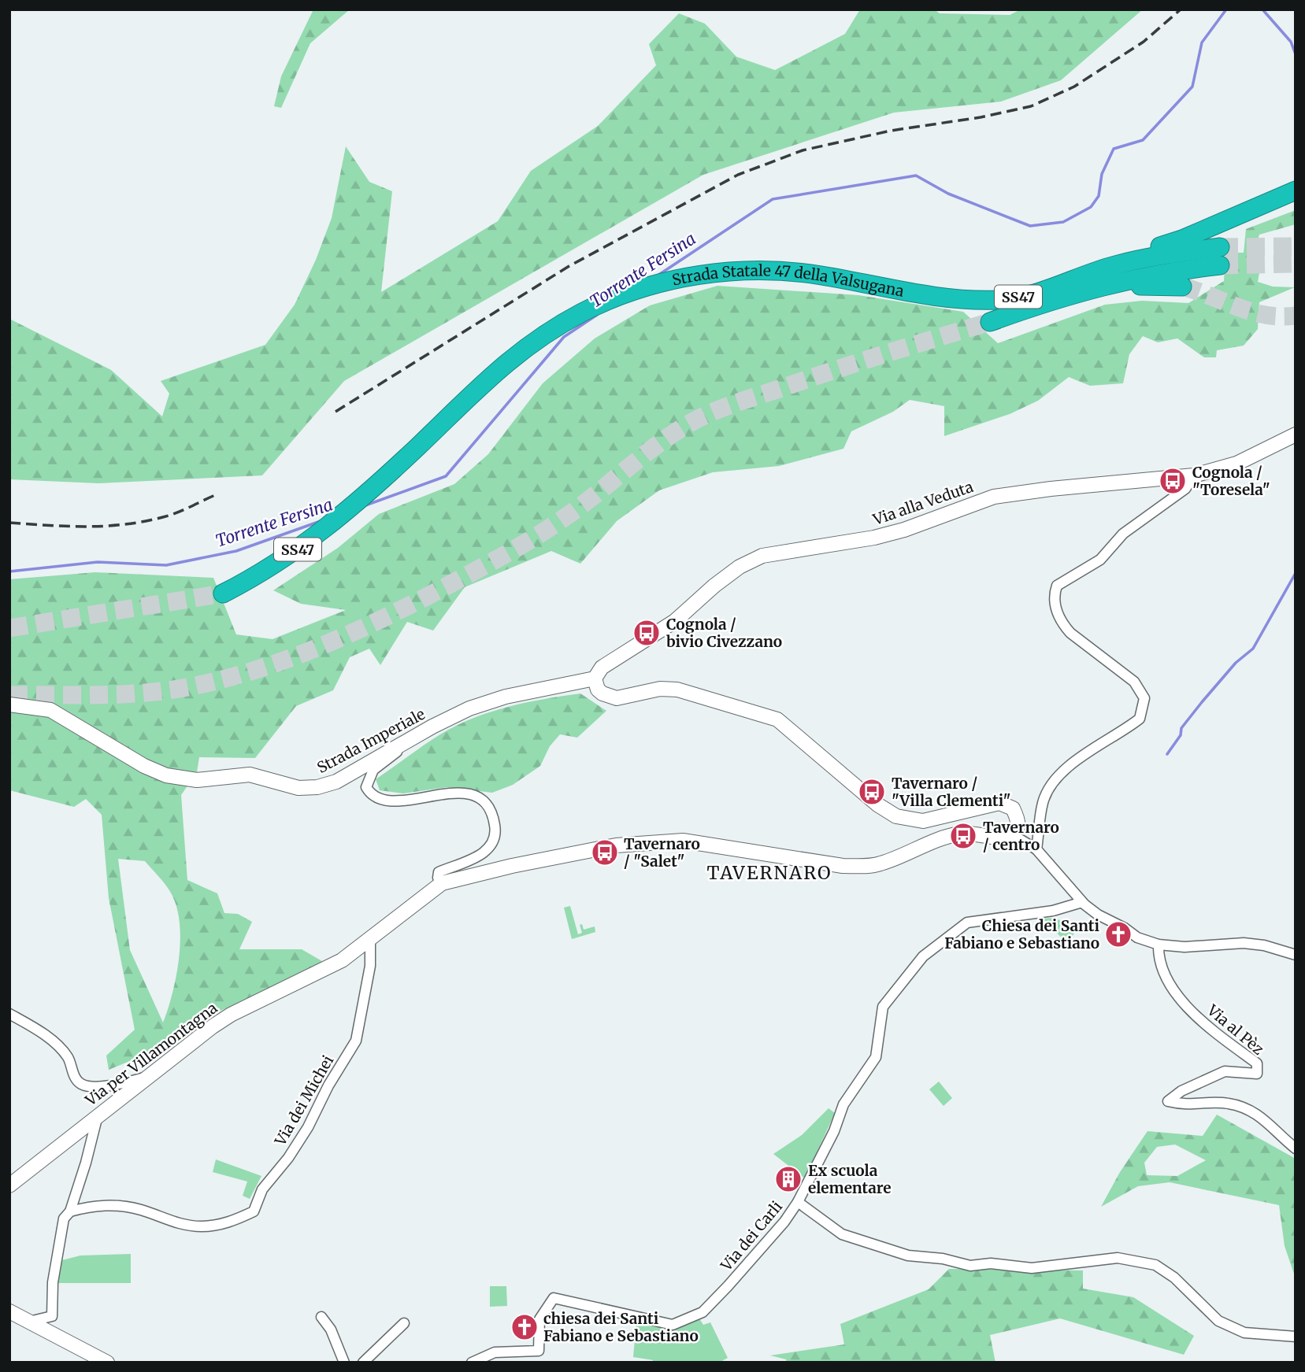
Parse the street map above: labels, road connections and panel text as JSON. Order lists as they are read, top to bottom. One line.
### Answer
{"streets":{"highway":["Strada Statale 47 della Valsugana","SS47"],"street":["Via alla Veduta","Strada Imperiale","Via al Pèz","Via per Villamontagna","Via dei Michei","Via dei Carli"]},"crossings":[["Via alla Veduta","Strada Imperiale"],["Via per Villamontagna","Via dei Michei"]],"districts":["TAVERNARO"],"water":["Torrente Fersina"],"places":{"bus stop":["Cognola / \"Toresela\"","Cognola / bivio Civezzano","Tavernaro / \"Villa Clementi\"","Tavernaro / centro","Tavernaro / \"Salet\""],"church":["Chiesa dei Santi Fabiano e Sebastiano","chiesa dei Santi Fabiano e Sebastiano"],"building":["Ex scuola elementare"]}}
